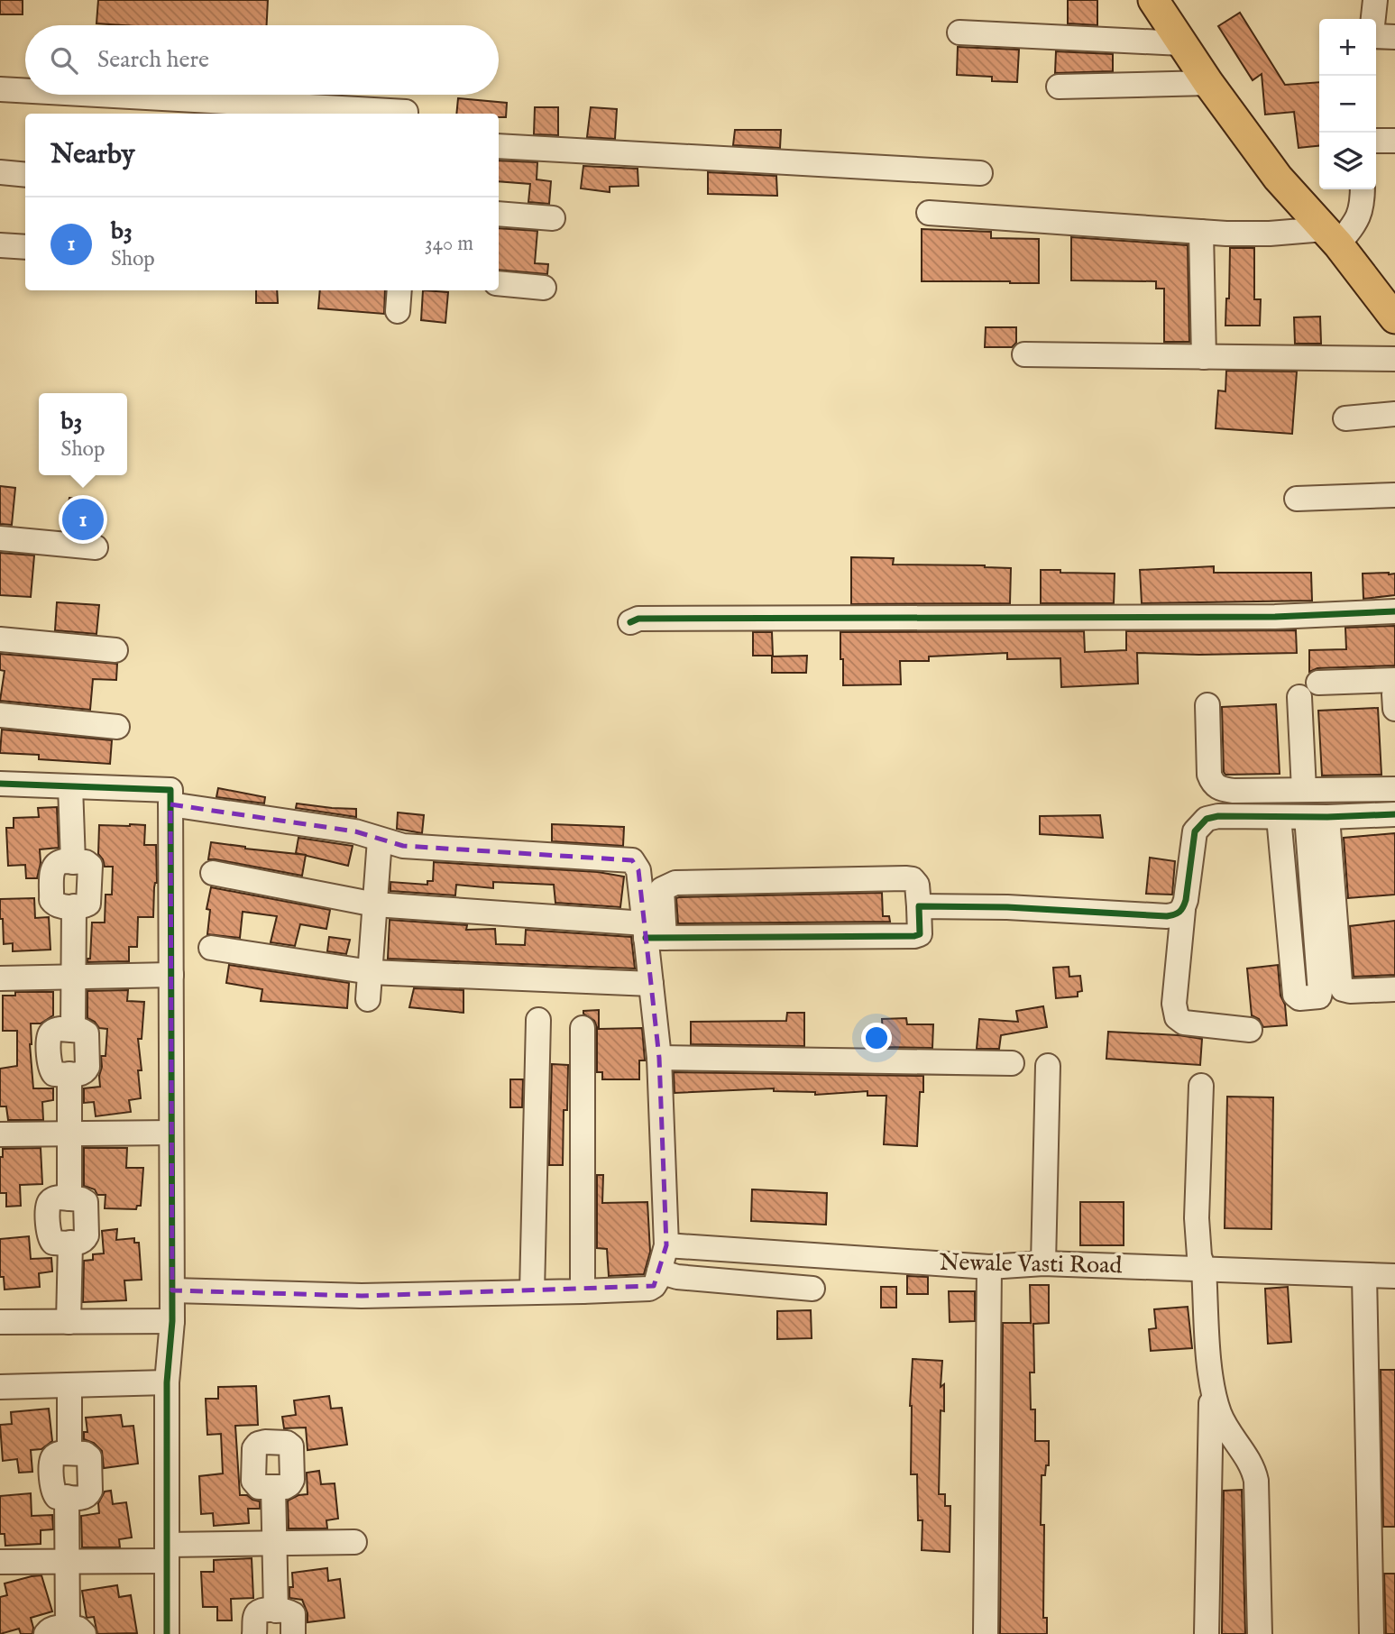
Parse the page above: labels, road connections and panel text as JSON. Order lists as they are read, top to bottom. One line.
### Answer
{"streets":{"street":["Newale Vasti Road"]},"page":{"map_buttons":["+","−"],"search":"Search here","heading":"Nearby","list":[{"mark":"1","name":"b3","note":"Shop","value":"340 m"}],"popup":["b3","Shop"],"pins":"1"}}
